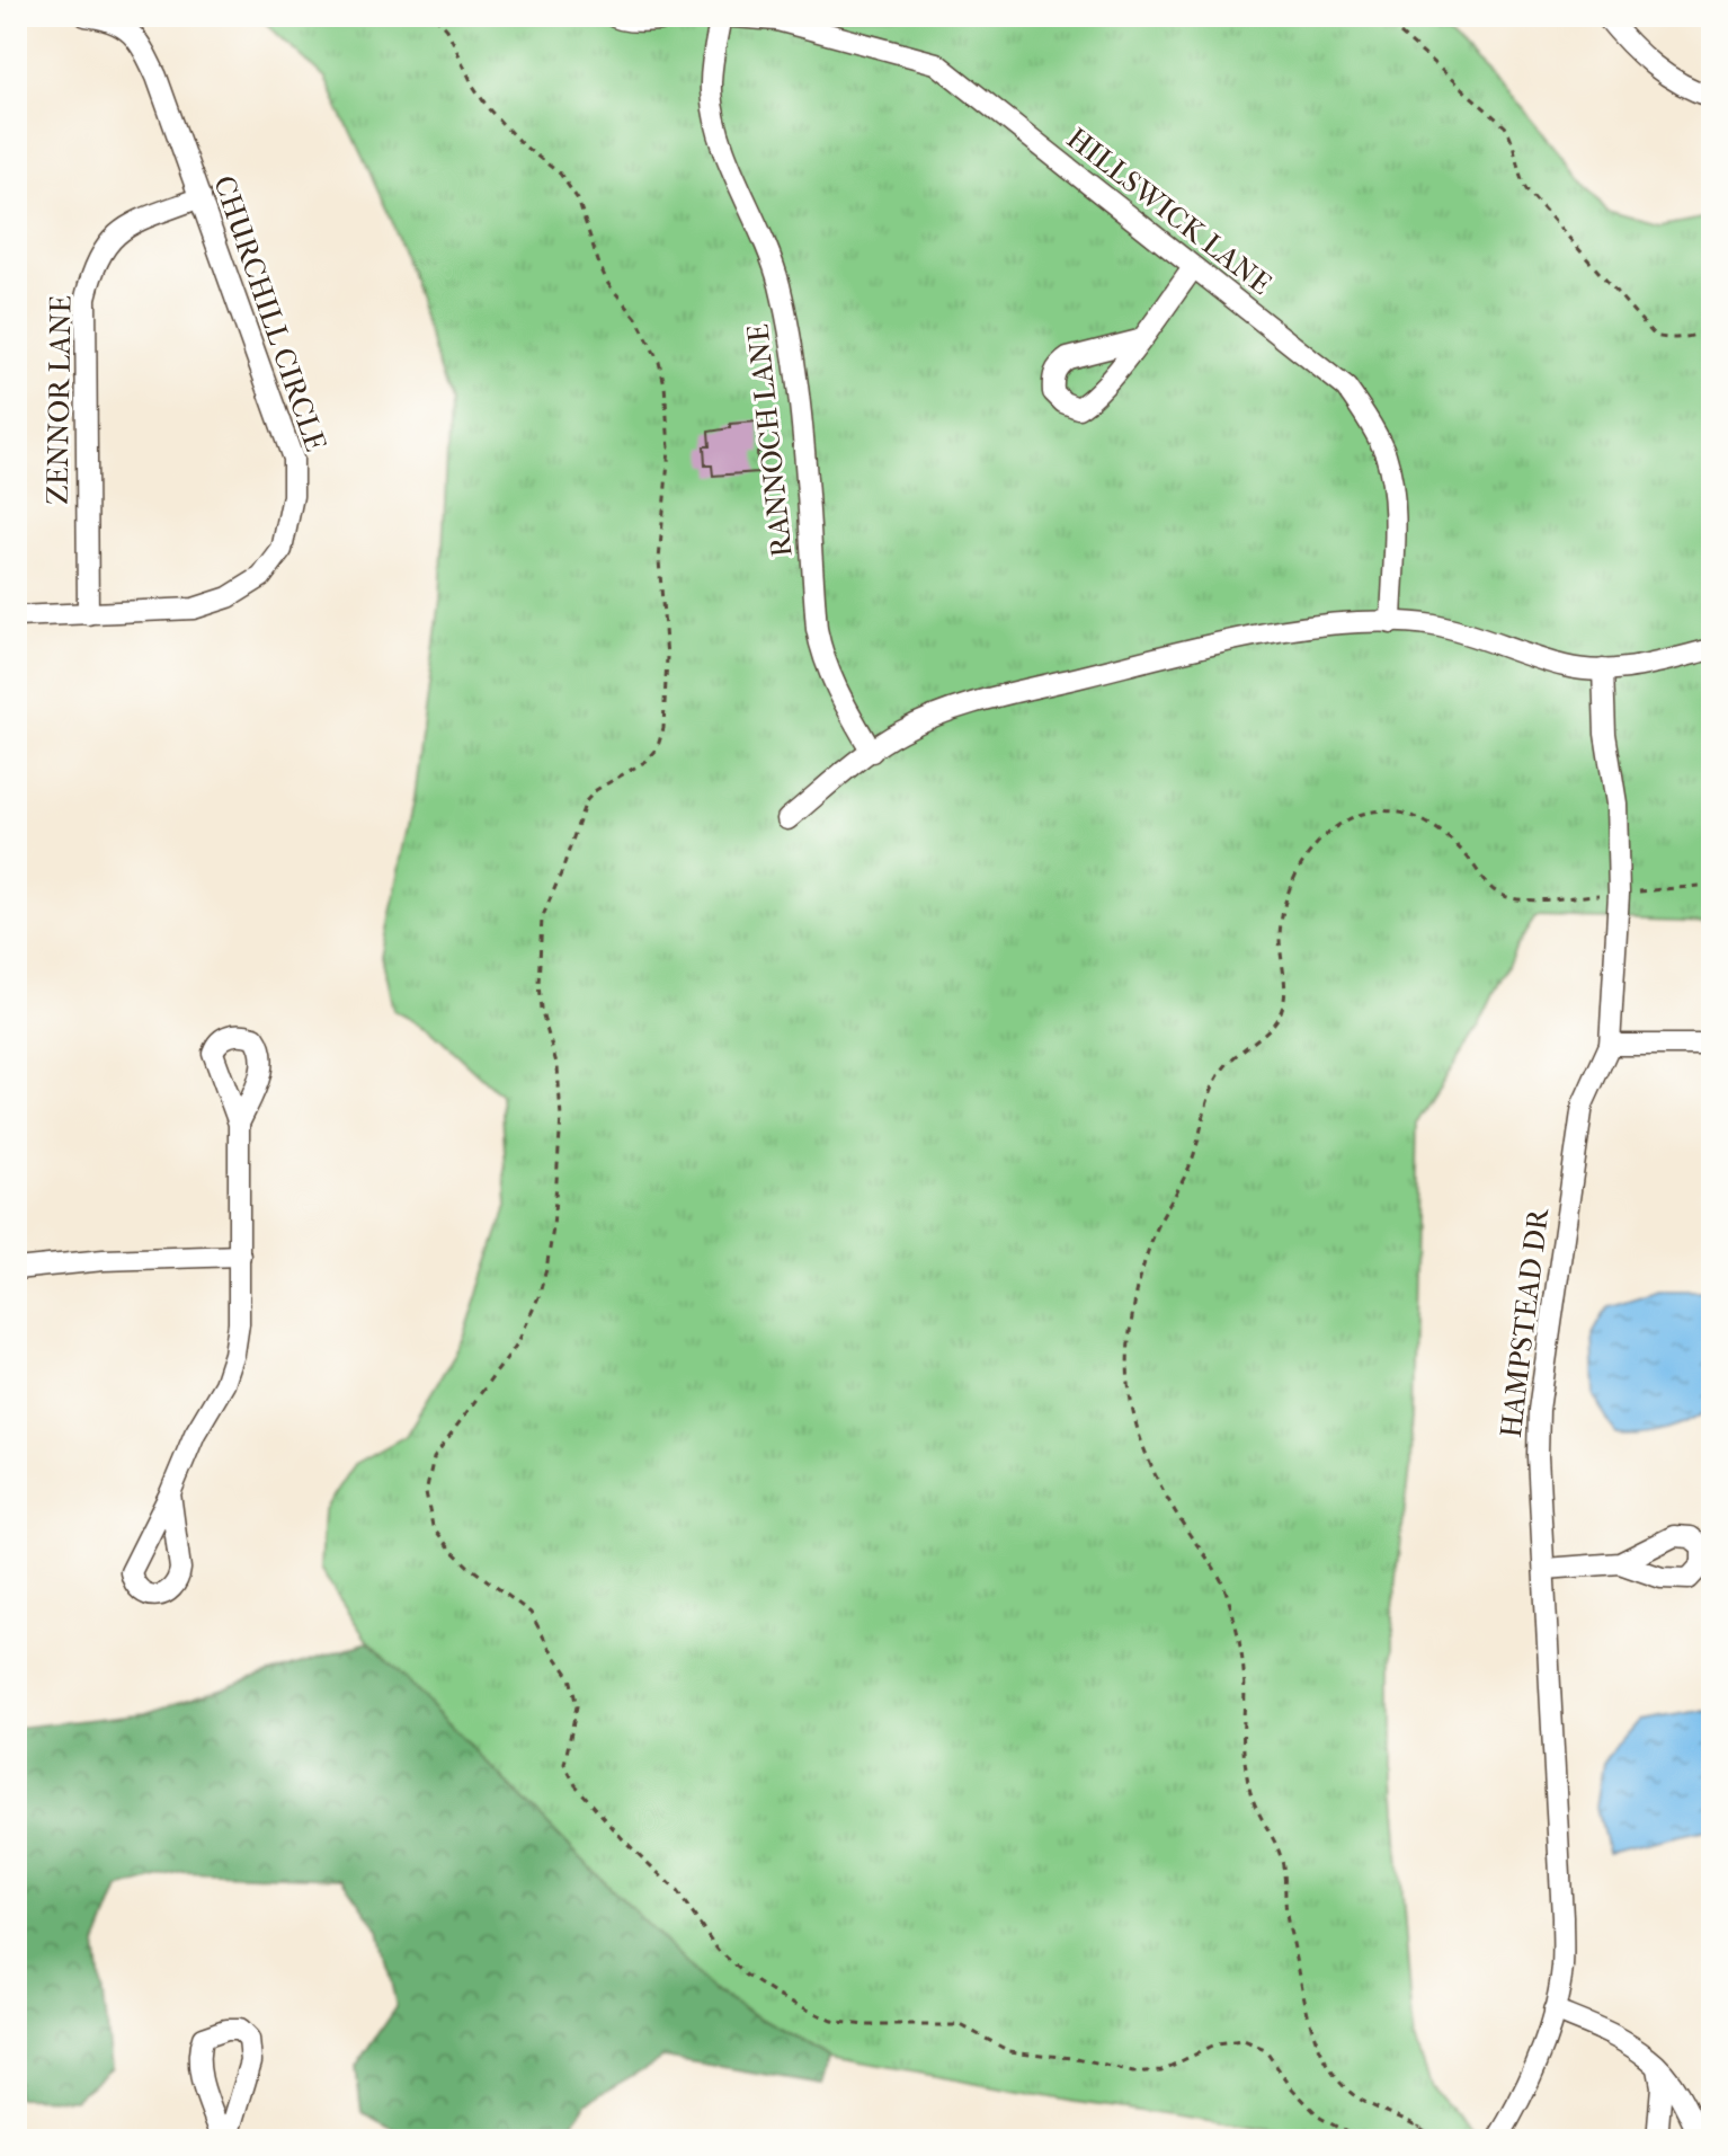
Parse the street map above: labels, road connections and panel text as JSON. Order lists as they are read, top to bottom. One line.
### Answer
{"streets":{"street":["HILLSWICK LANE","CHURCHILL CIRCLE","ZENNOR LANE","RANNOCH LANE","HAMPSTEAD DR"]},"crossings":[["HILLSWICK LANE","RANNOCH LANE"],["CHURCHILL CIRCLE","ZENNOR LANE"]]}
